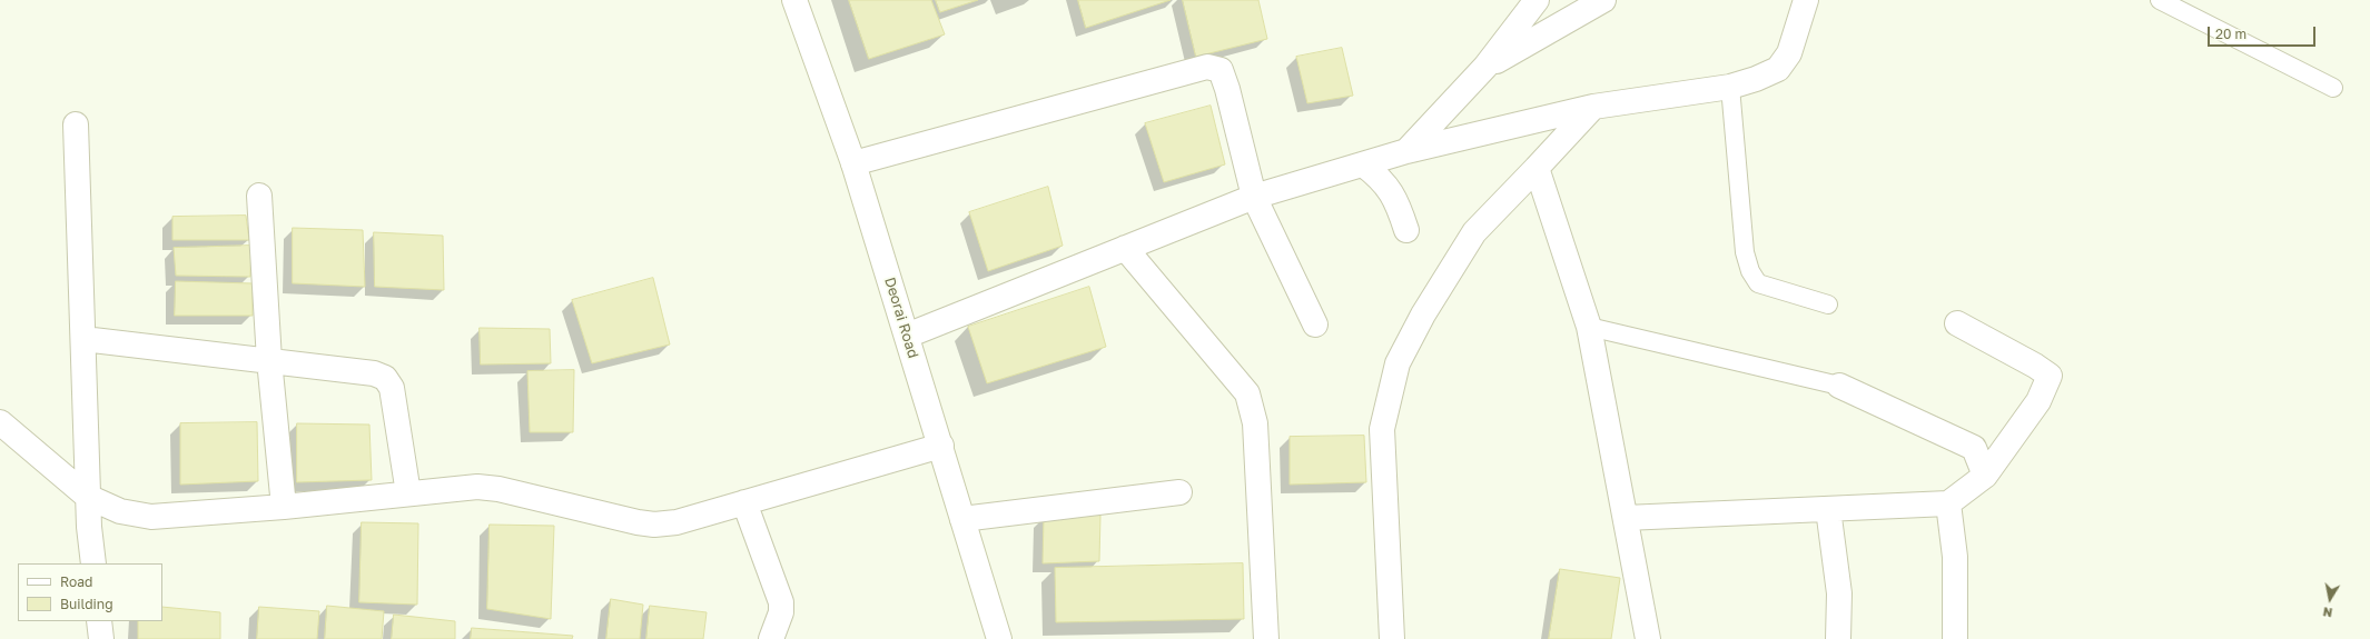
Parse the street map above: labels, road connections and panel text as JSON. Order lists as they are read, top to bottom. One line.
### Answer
{"streets":{"street":["Deorai Road"]},"legend":["Road","Building"],"scale_bar":"20 m","north":"bottom"}
